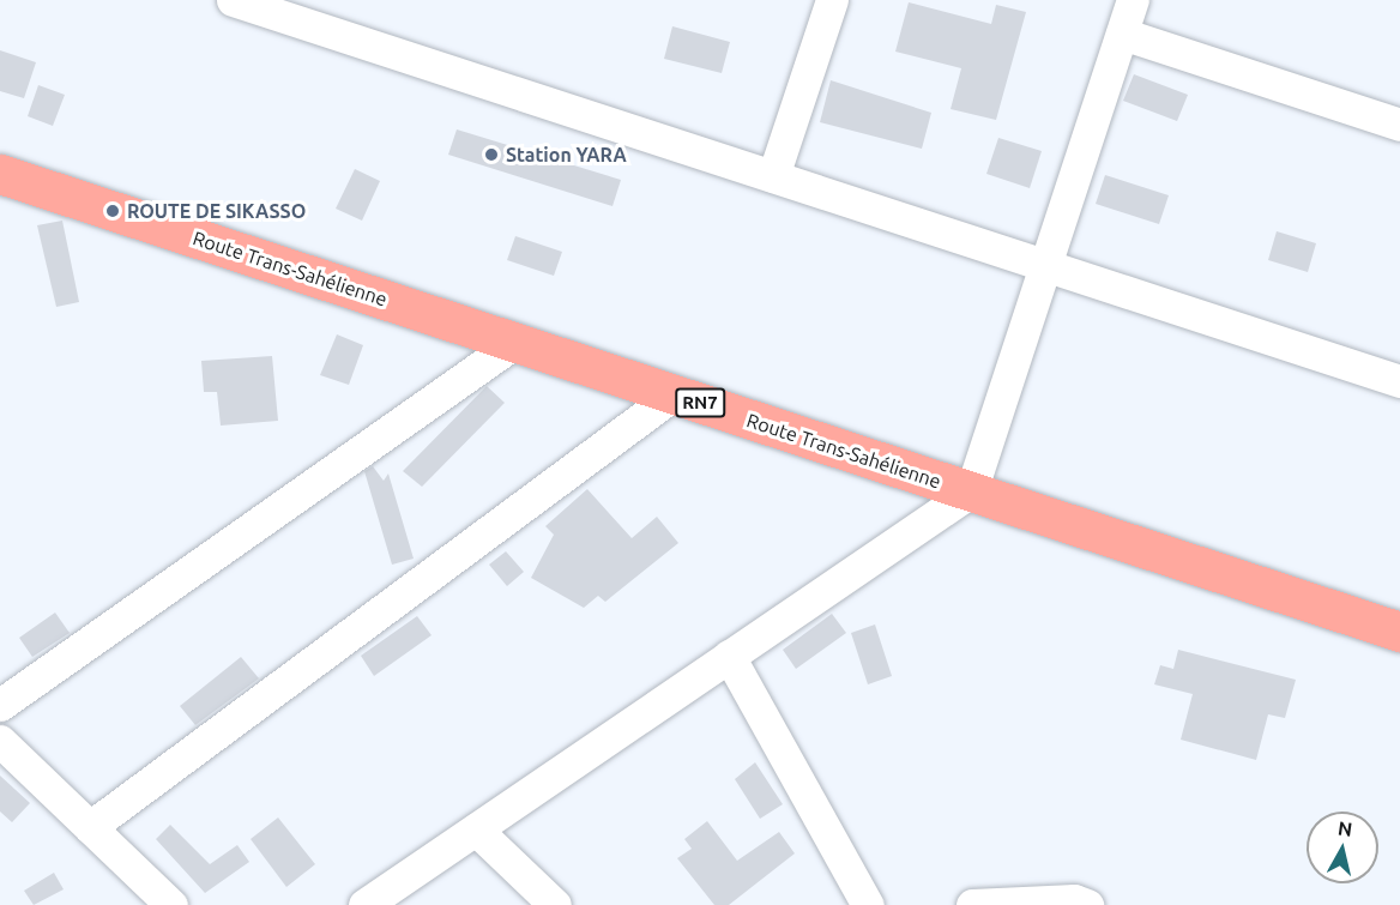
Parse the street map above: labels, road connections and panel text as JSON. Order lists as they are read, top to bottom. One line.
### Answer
{"streets":{"highway":["Route Trans-Sahélienne","RN7"]},"places":["Station YARA","ROUTE DE SIKASSO"],"north":"top"}
